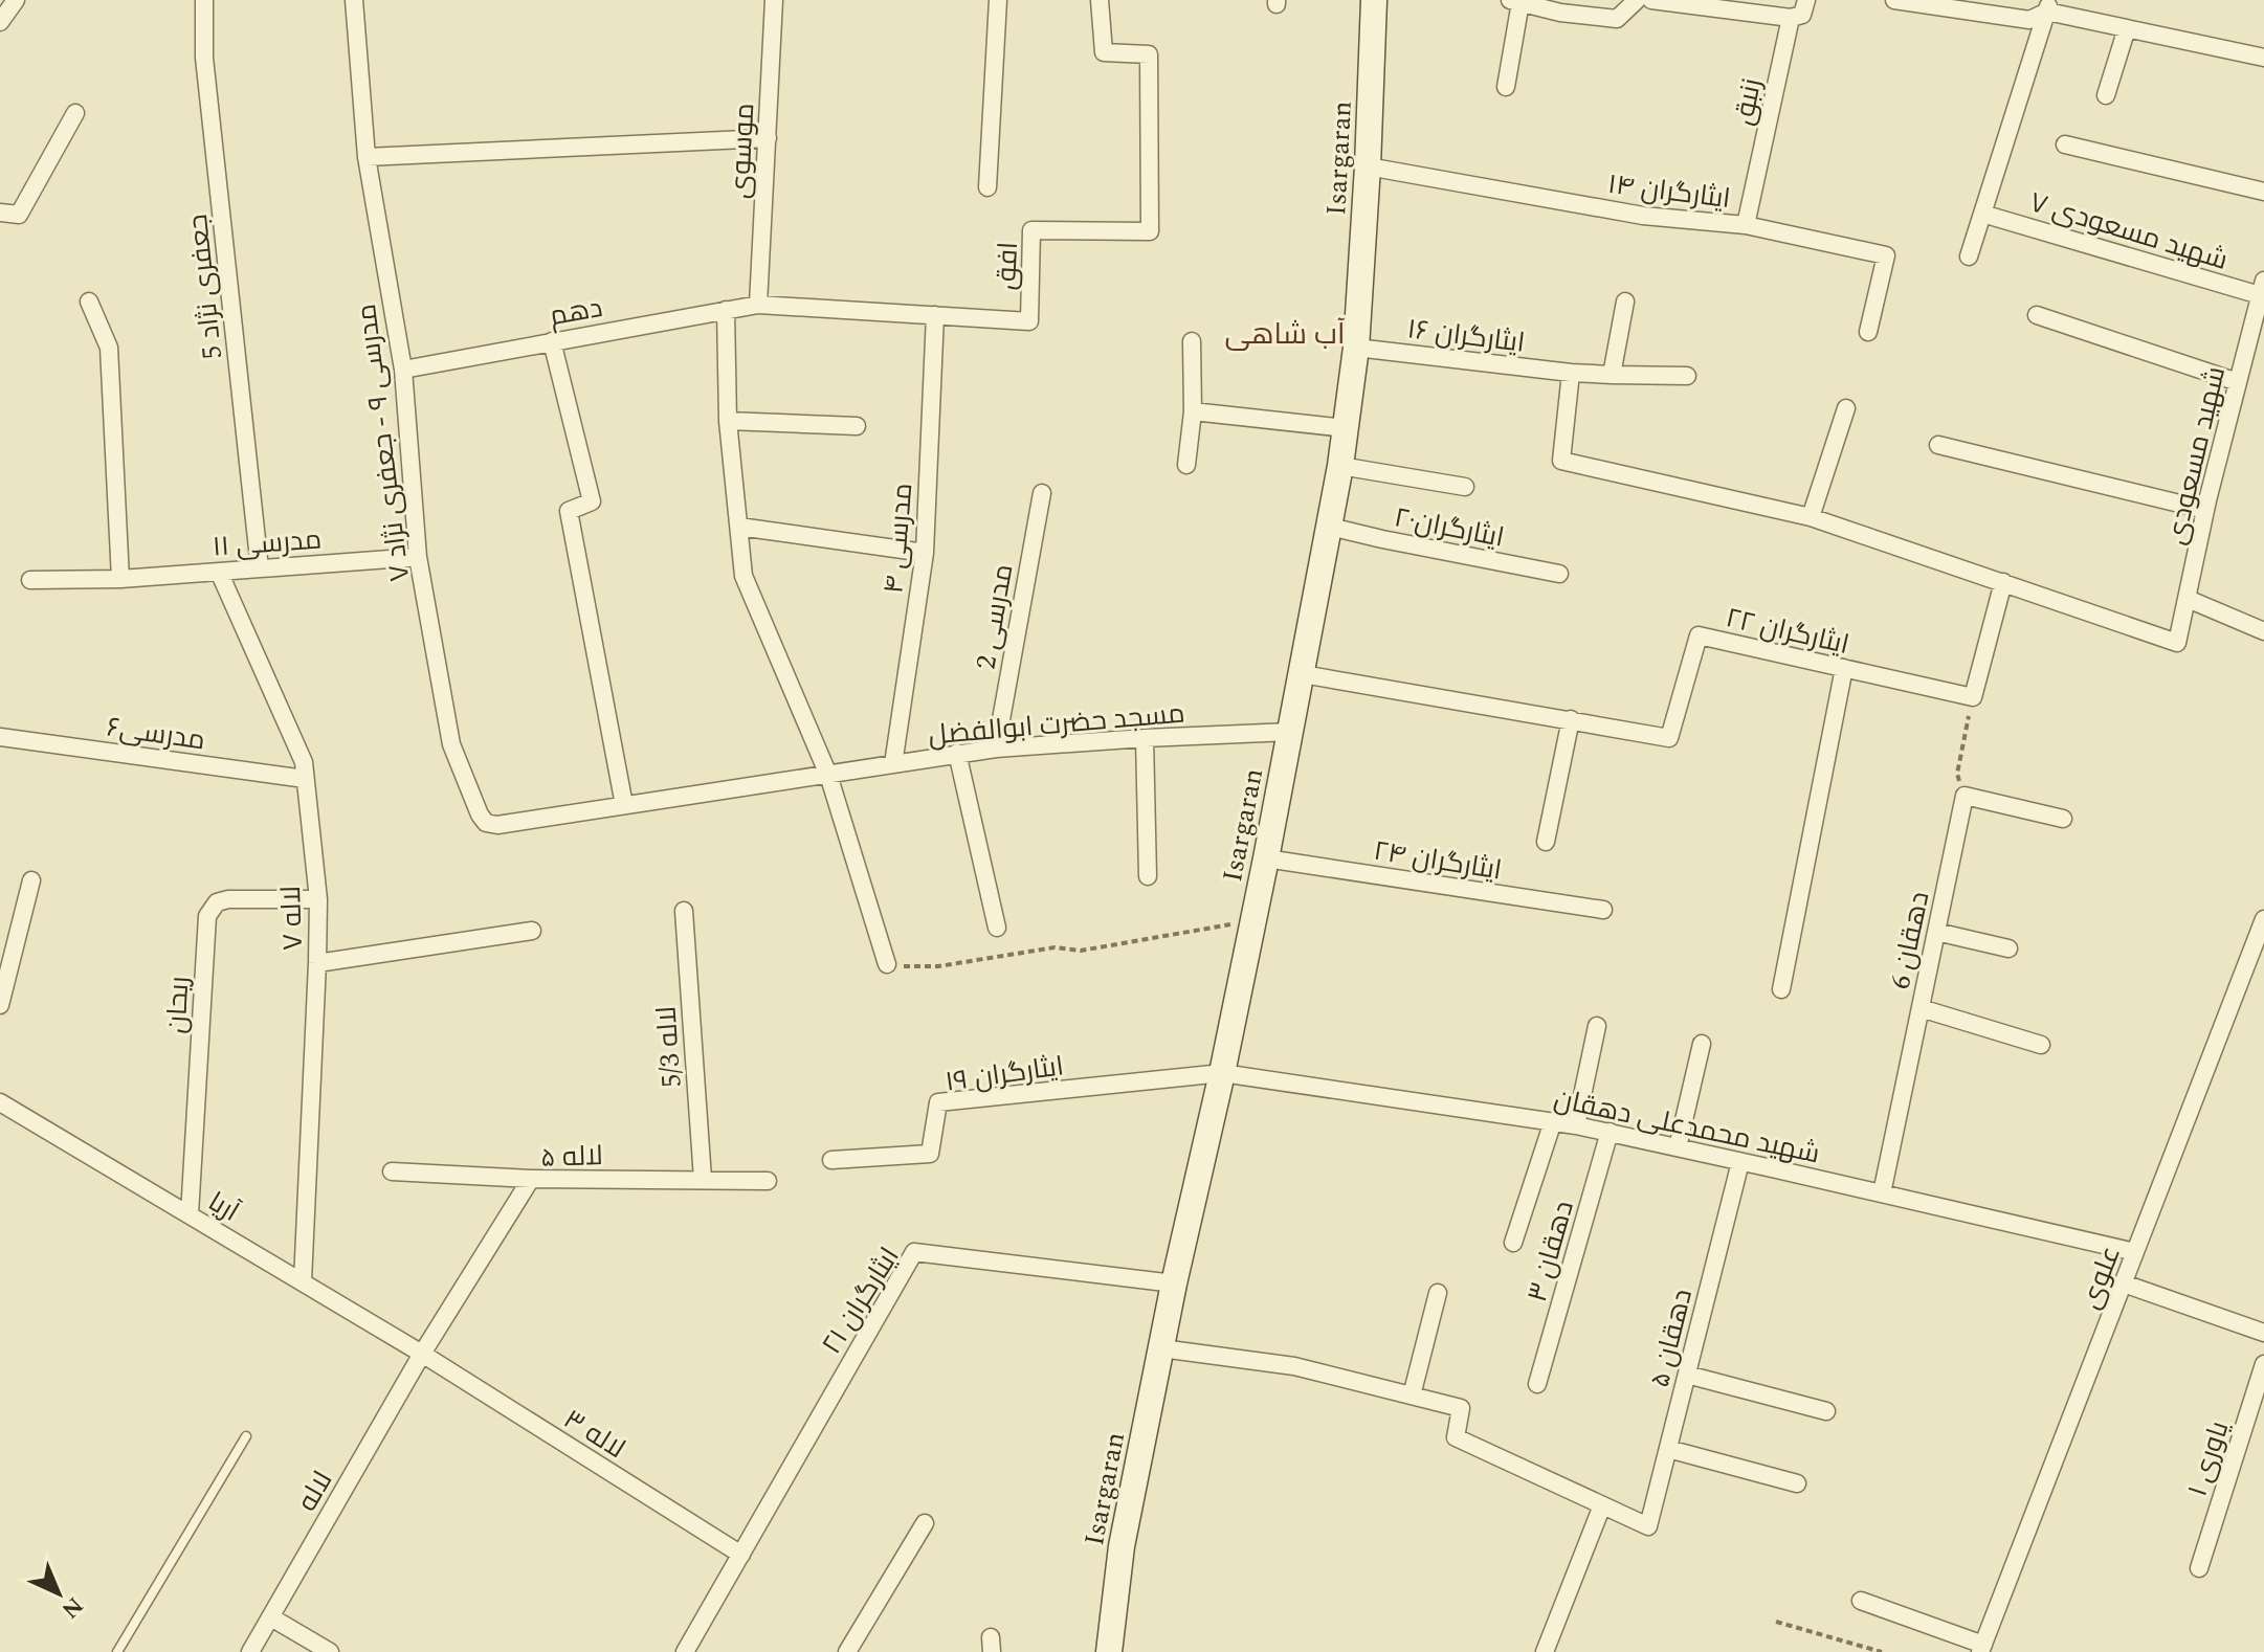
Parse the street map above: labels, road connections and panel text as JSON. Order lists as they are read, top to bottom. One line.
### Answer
{"streets":{"main road":["Isargaran"],"street":["زنبق","موسوی","ایثارگران ۱۴","شهید مسعودی ۷","افق","جعفری نژاد 5","دهم","ایثارگران ۱۶","مدرسی ۹ - جعفری نژاد ۷","شهید مسعودی","۲۰ایثارگران","مدرسی ۴","مدرسی ۱۱","مدرسی 2","ایثارگران ۲۲","مسجد حضرت ابوالفضل","مدرسی۶","ایثارگران ۲۴","لاله ۷","دهقان 6","ریحان","لاله 5/3","ایثارگران ۱‍۹","شهید محمدعلی دهقان","لاله ۵","آریا","دهقان ۳","علوی","ایثارگران ۲۱","دهقان ۵","لاله ۳","یاوری ۱","لاله"]},"crossings":[["زنبق","ایثارگران ۱۴"],["موسوی","افق"],["موسوی","دهم"],["Isargaran","ایثارگران ۱۴"],["Isargaran","ایثارگران ۱۶"],["Isargaran","۲۰ایثارگران"],["Isargaran","ایثارگران ۲۲"],["Isargaran","مسجد حضرت ابوالفضل"],["Isargaran","ایثارگران ۲۴"],["Isargaran","ایثارگران ۱‍۹"],["Isargaran","شهید محمدعلی دهقان"],["Isargaran","ایثارگران ۲۱"],["شهید مسعودی ۷","شهید مسعودی"],["افق","دهم"],["افق","مدرسی ۴"],["جعفری نژاد 5","مدرسی ۱۱"],["دهم","مدرسی ۹ - جعفری نژاد ۷"],["مدرسی ۹ - جعفری نژاد ۷","مدرسی ۱۱"],["مدرسی ۹ - جعفری نژاد ۷","مسجد حضرت ابوالفضل"],["مدرسی ۴","مسجد حضرت ابوالفضل"],["مدرسی ۱۱","لاله ۷"],["مدرسی 2","مسجد حضرت ابوالفضل"],["مدرسی۶","لاله ۷"],["لاله ۷","ریحان"],["لاله ۷","آریا"],["دهقان 6","شهید محمدعلی دهقان"],["ریحان","آریا"],["لاله 5/3","لاله ۵"],["ایثارگران ۱‍۹","شهید محمدعلی دهقان"],["شهید محمدعلی دهقان","دهقان ۳"],["شهید محمدعلی دهقان","علوی"],["شهید محمدعلی دهقان","دهقان ۵"],["لاله ۵","آریا"],["لاله ۵","لاله ۳"],["لاله ۵","لاله"],["آریا","لاله ۳"],["آریا","لاله"],["ایثارگران ۲۱","لاله ۳"],["لاله ۳","لاله"]],"districts":["آب شاهی"],"north":"bottom right"}
